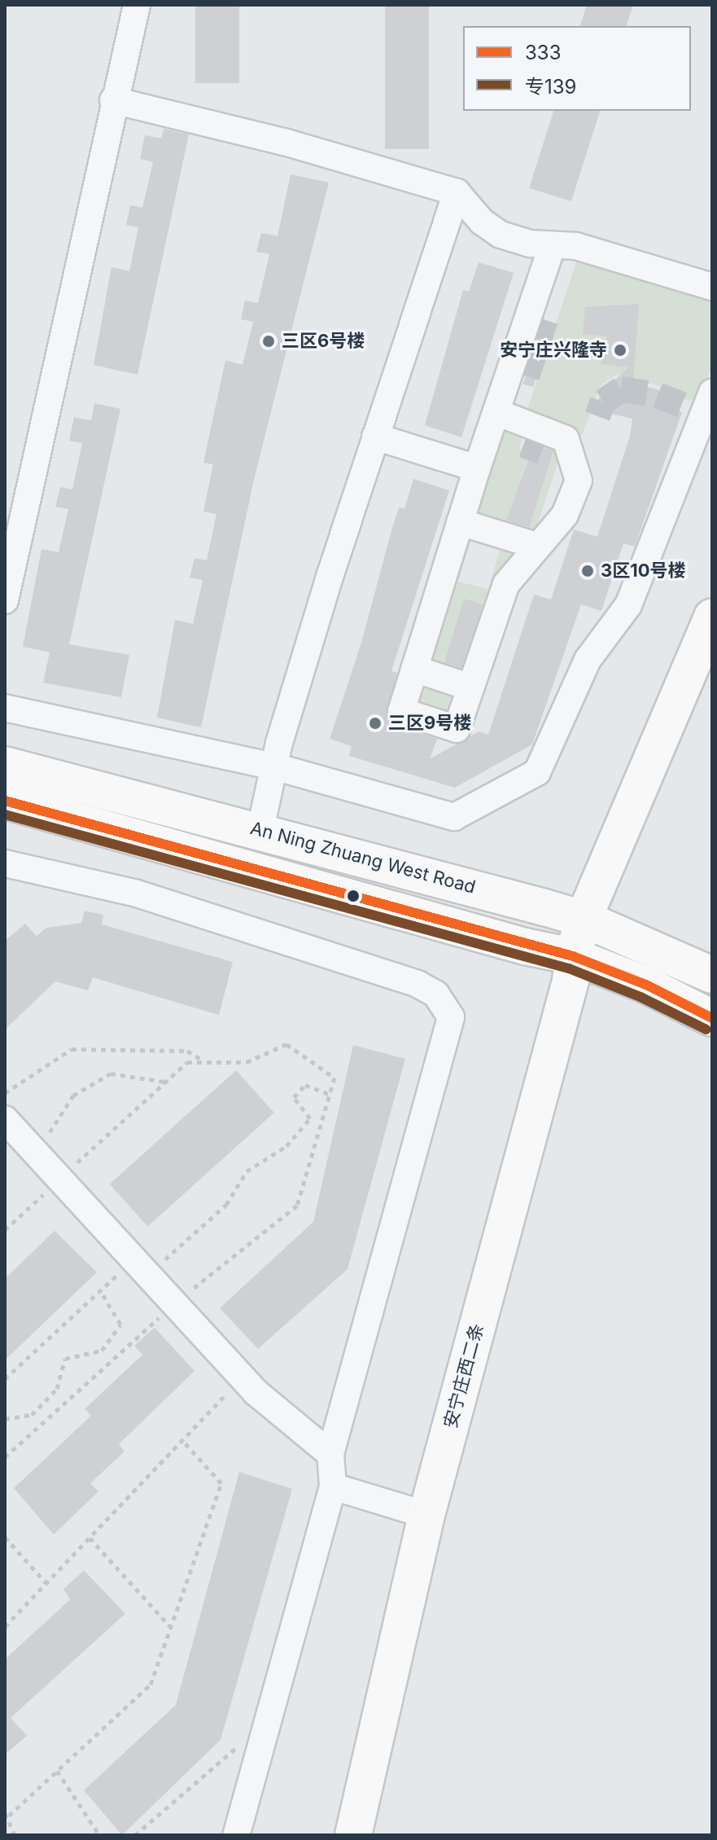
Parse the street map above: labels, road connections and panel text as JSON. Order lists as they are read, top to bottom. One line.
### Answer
{"streets":{"main road":["An Ning Zhuang West Road","安宁庄西二条"]},"crossings":[["An Ning Zhuang West Road","安宁庄西二条"]],"places":["三区6号楼","安宁庄兴隆寺","3区10号楼","三区9号楼"],"lines":["transit line 333","transit line 专139"],"legend":["333","专139"]}
